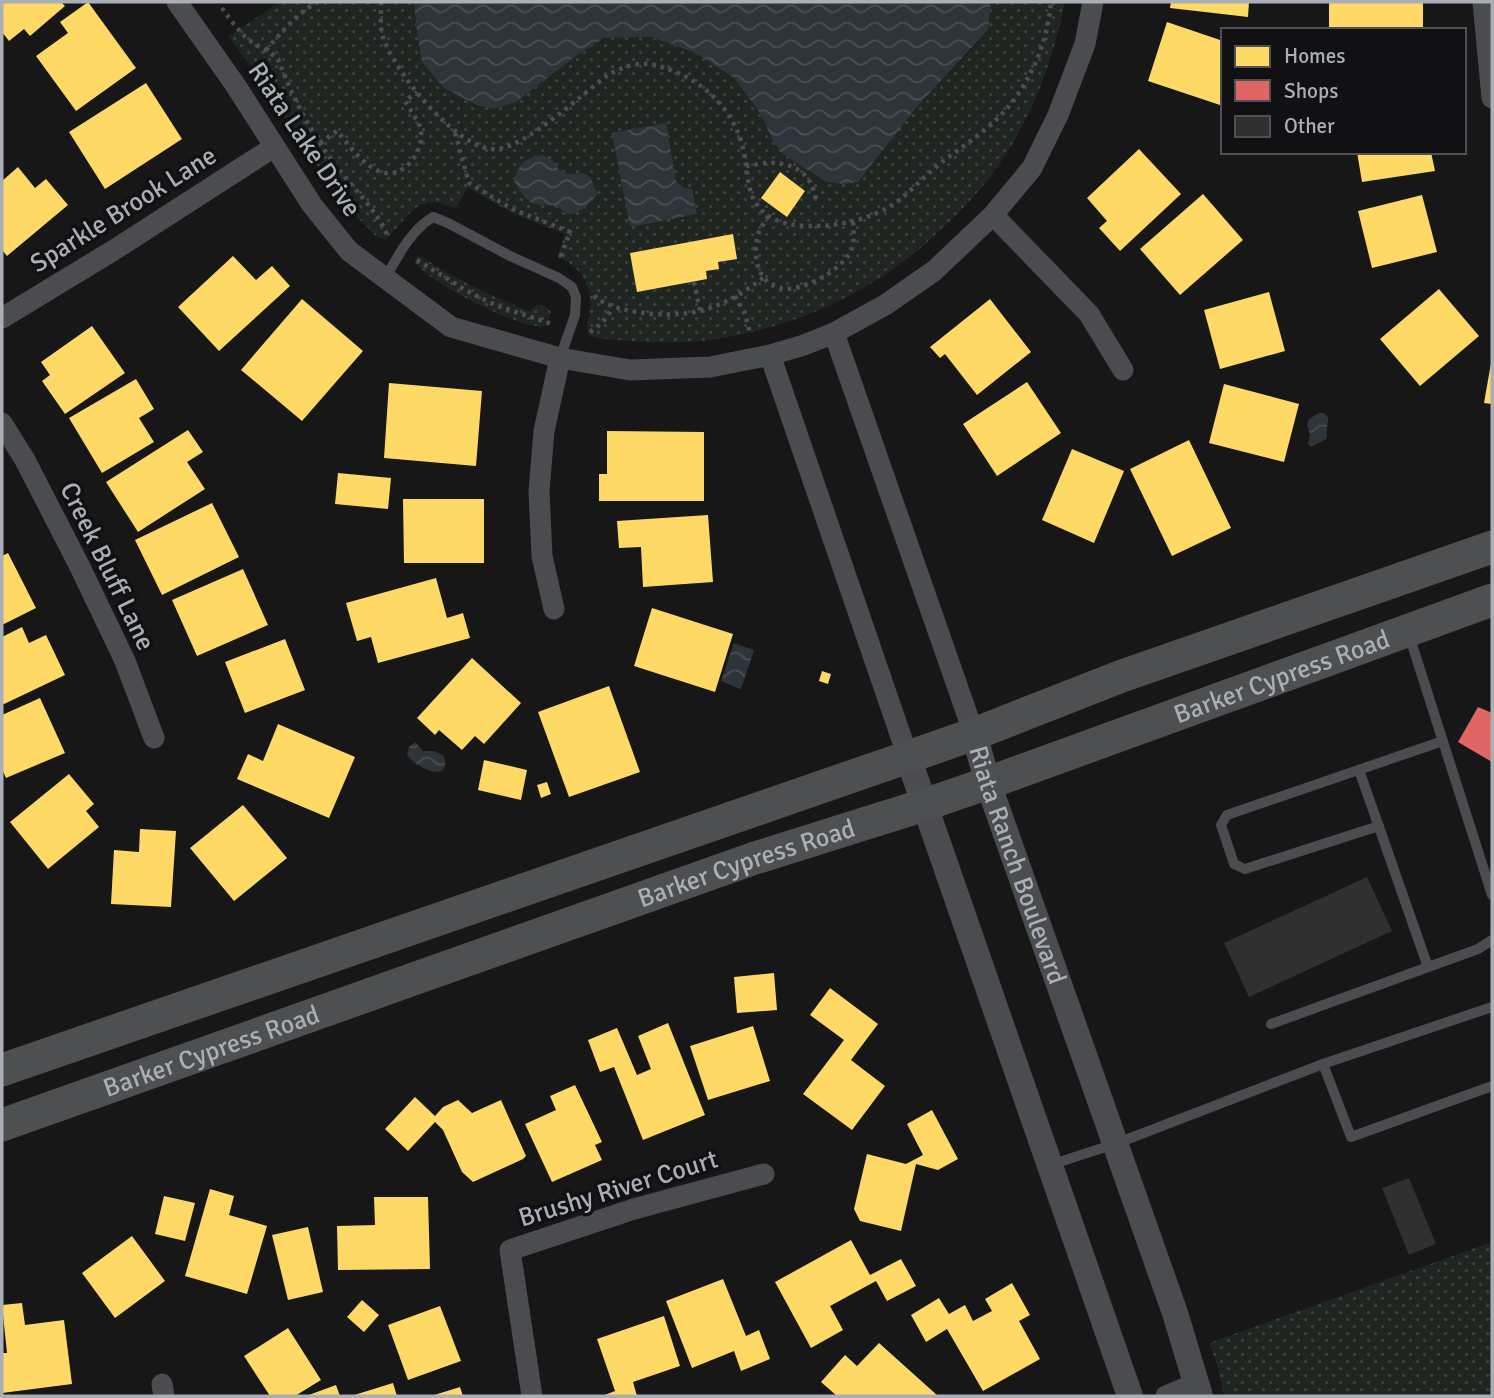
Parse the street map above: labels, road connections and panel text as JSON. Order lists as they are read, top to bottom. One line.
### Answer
{"streets":{"main road":["Barker Cypress Road"],"street":["Riata Lake Drive","Sparkle Brook Lane","Creek Bluff Lane","Riata Ranch Boulevard","Brushy River Court"]},"crossings":[["Riata Lake Drive","Sparkle Brook Lane"],["Riata Lake Drive","Riata Ranch Boulevard"],["Barker Cypress Road","Riata Ranch Boulevard"]],"legend":["Homes","Shops","Other"]}
